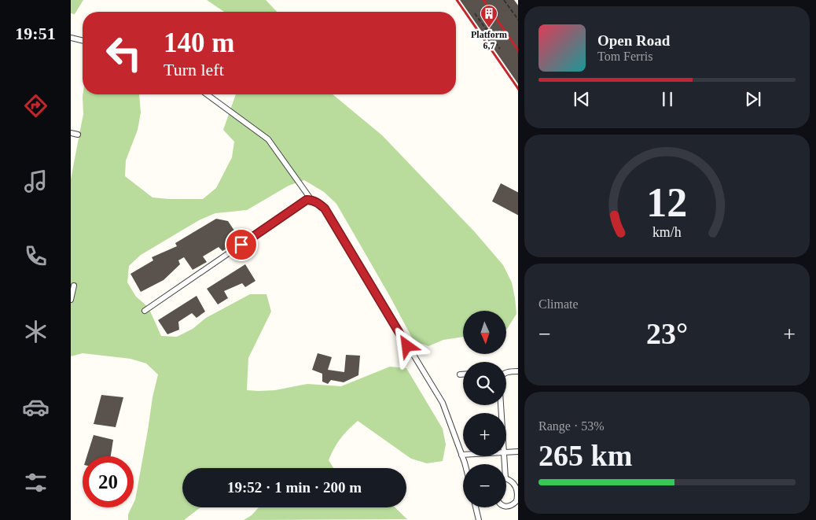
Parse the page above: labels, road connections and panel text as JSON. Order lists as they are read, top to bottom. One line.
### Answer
{"places":{"building":["Platform 6,7"]},"north":"bottom","page":{"tabs":"19:51","turn":["140 m","Turn left"],"song":["Open Road","Tom Ferris"],"tile":["Climate",["Range · 53%","265 km"]],"map_buttons":["+","−"],"heat":["−","23°","+"],"limit":"20","trip":"19:52 · 1 min · 200 m","gauge":["12","km/h"]}}
